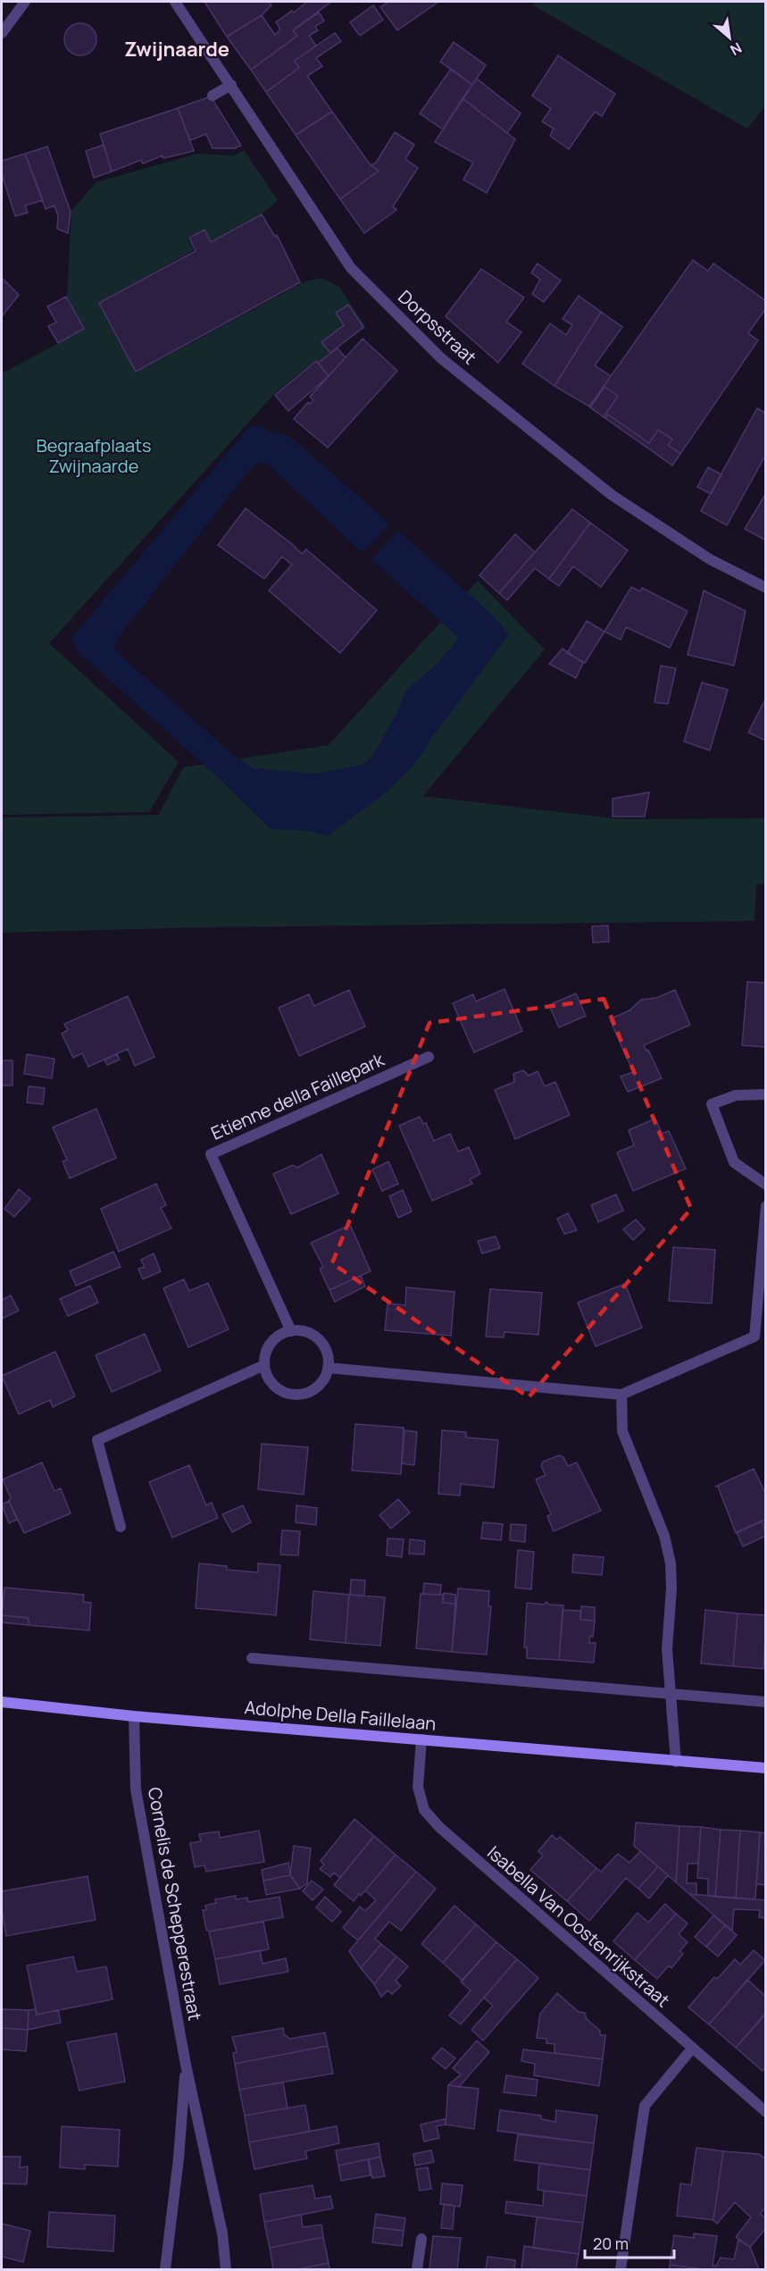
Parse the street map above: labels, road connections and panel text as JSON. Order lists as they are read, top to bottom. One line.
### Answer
{"streets":{"main road":["Adolphe Della Faillelaan"],"street":["Dorpsstraat","Etienne della Faillepark","Cornelis de Schepperestraat","Isabella Van Oostenrijkstraat"]},"crossings":[["Adolphe Della Faillelaan","Cornelis de Schepperestraat"],["Adolphe Della Faillelaan","Isabella Van Oostenrijkstraat"]],"districts":["Zwijnaarde"],"parks":["Begraafplaats Zwijnaarde"],"scale_bar":"20 m","north":"bottom right"}
